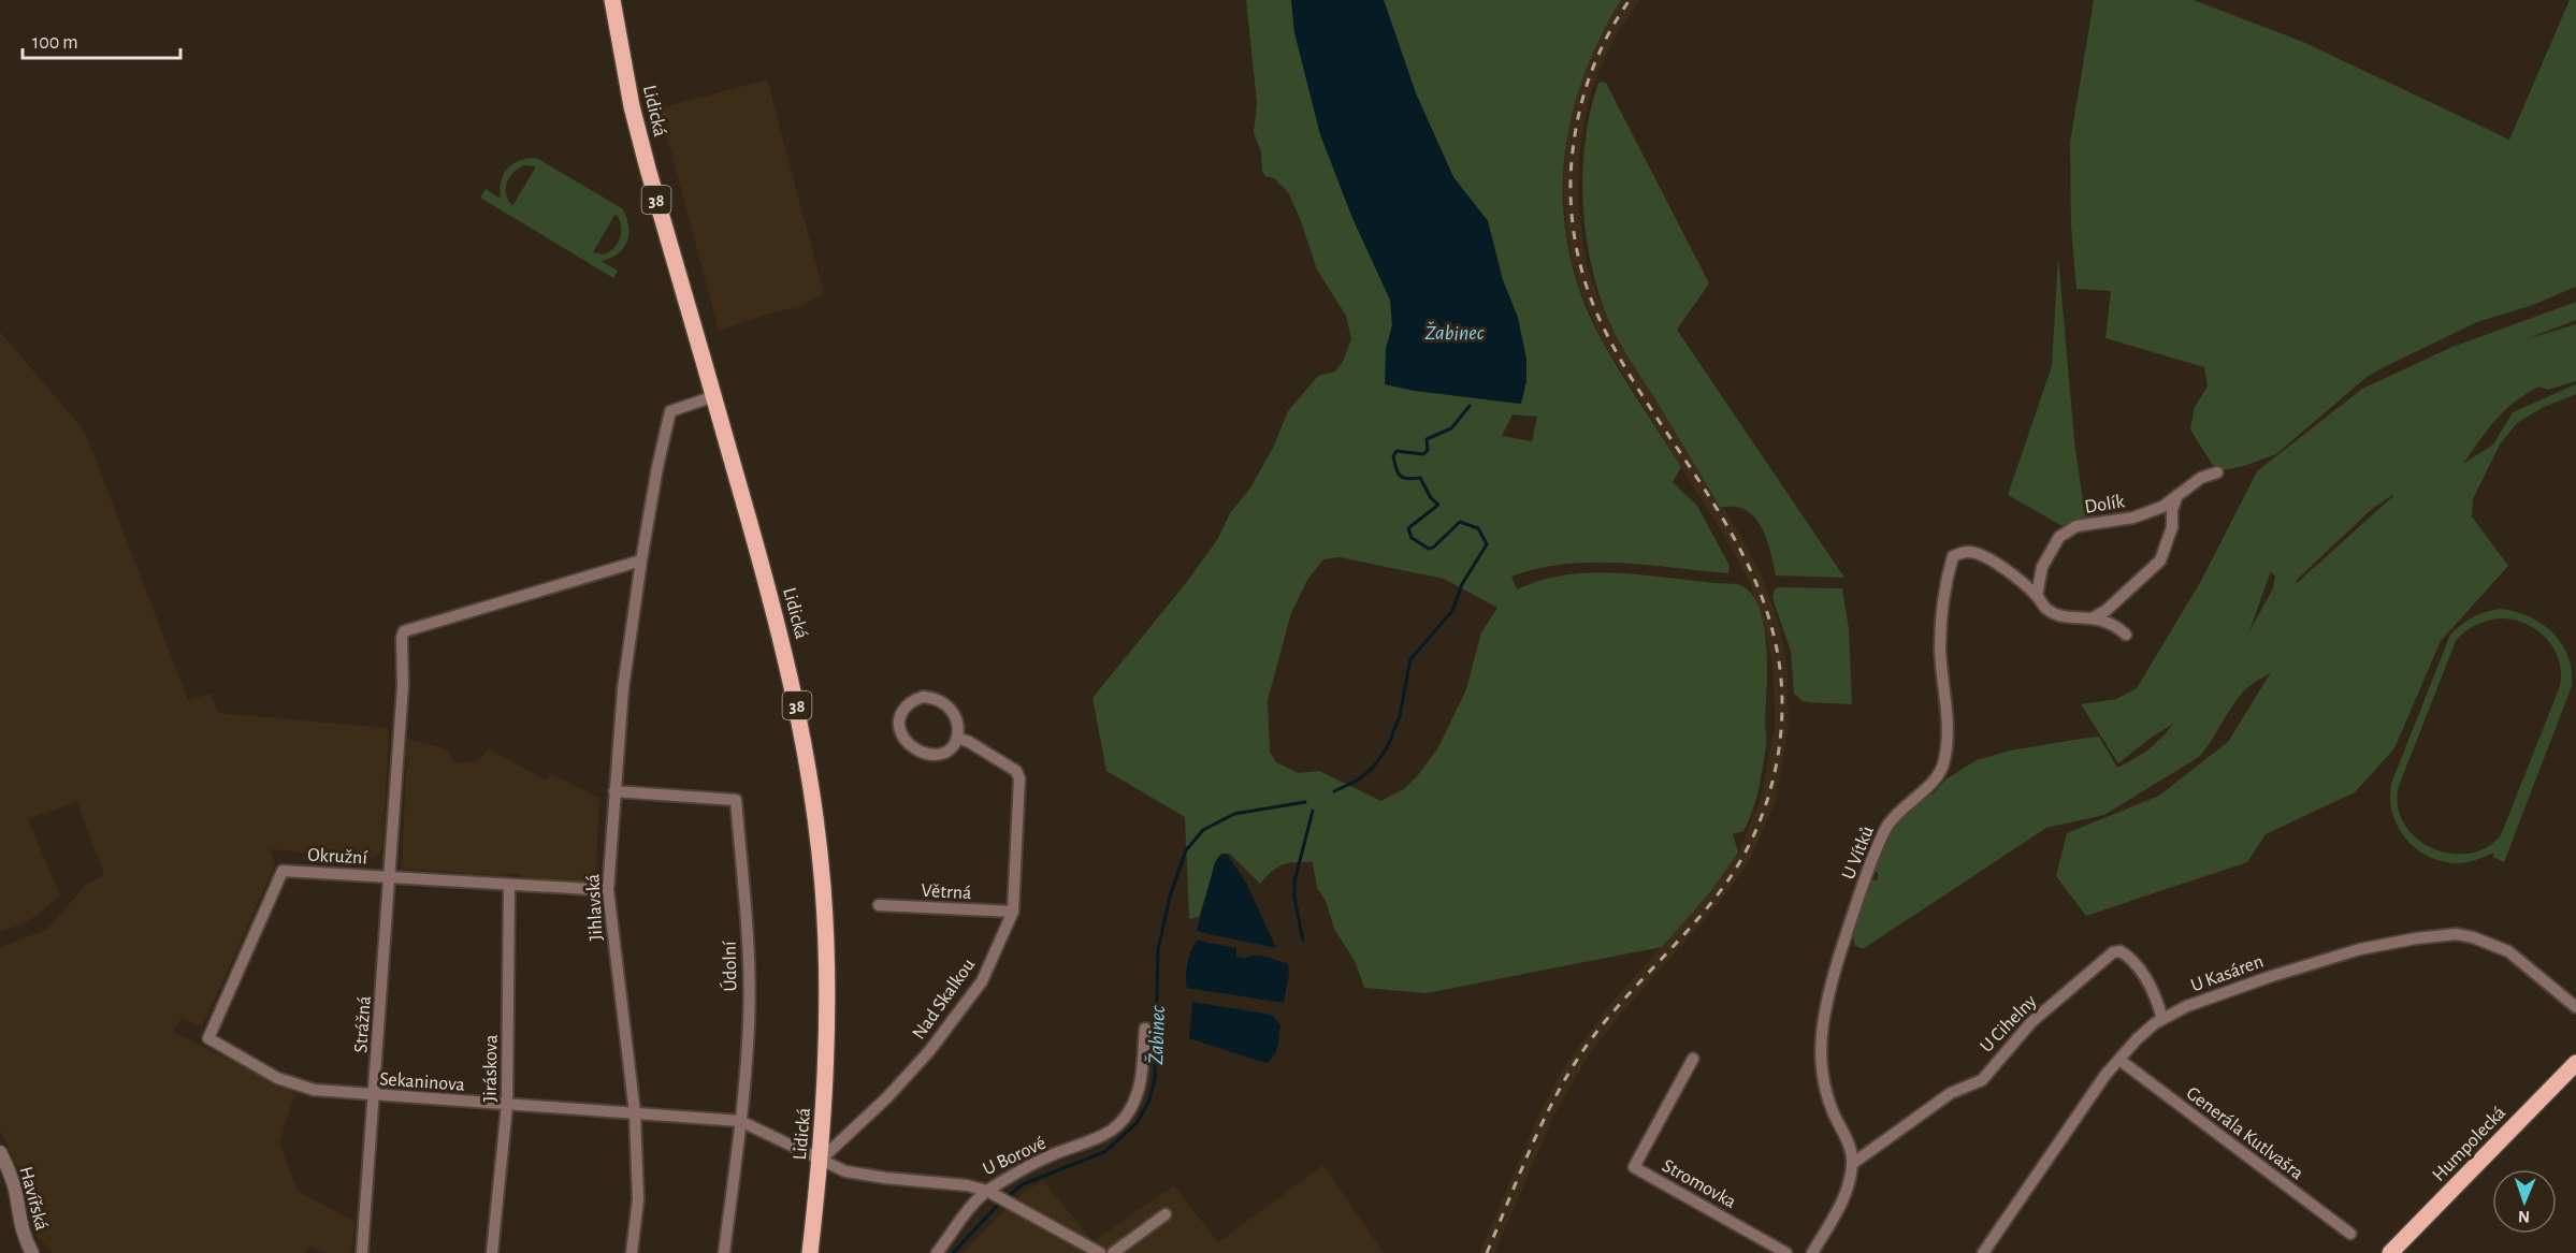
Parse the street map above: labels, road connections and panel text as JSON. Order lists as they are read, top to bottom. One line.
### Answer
{"streets":{"main road":["Lidická","38","Humpolecká"],"street":["Dolík","U Vítků","Okružní","Větrná","Jihlavská","Údolní","U Kasáren","Nad Skalkou","U Cihelny","Strážná","Jiráskova","Sekaninova","Generála Kutlvašra","U Borové","Stromovka","Havířská"]},"crossings":[["Lidická","Jihlavská"],["Lidická","Nad Skalkou"],["Lidická","Sekaninova"],["Lidická","U Borové"],["Dolík","U Vítků"],["U Vítků","U Cihelny"],["Okružní","Strážná"],["Okružní","Sekaninova"],["Větrná","Nad Skalkou"],["Jihlavská","Údolní"],["Jihlavská","Strážná"],["Jihlavská","Sekaninova"],["Údolní","Sekaninova"],["U Kasáren","U Cihelny"],["U Kasáren","Generála Kutlvašra"],["Nad Skalkou","Sekaninova"],["Nad Skalkou","U Borové"],["Strážná","Sekaninova"],["Jiráskova","Sekaninova"],["Sekaninova","U Borové"]],"water":["Žabinec"],"scale_bar":"100 m","north":"bottom"}
